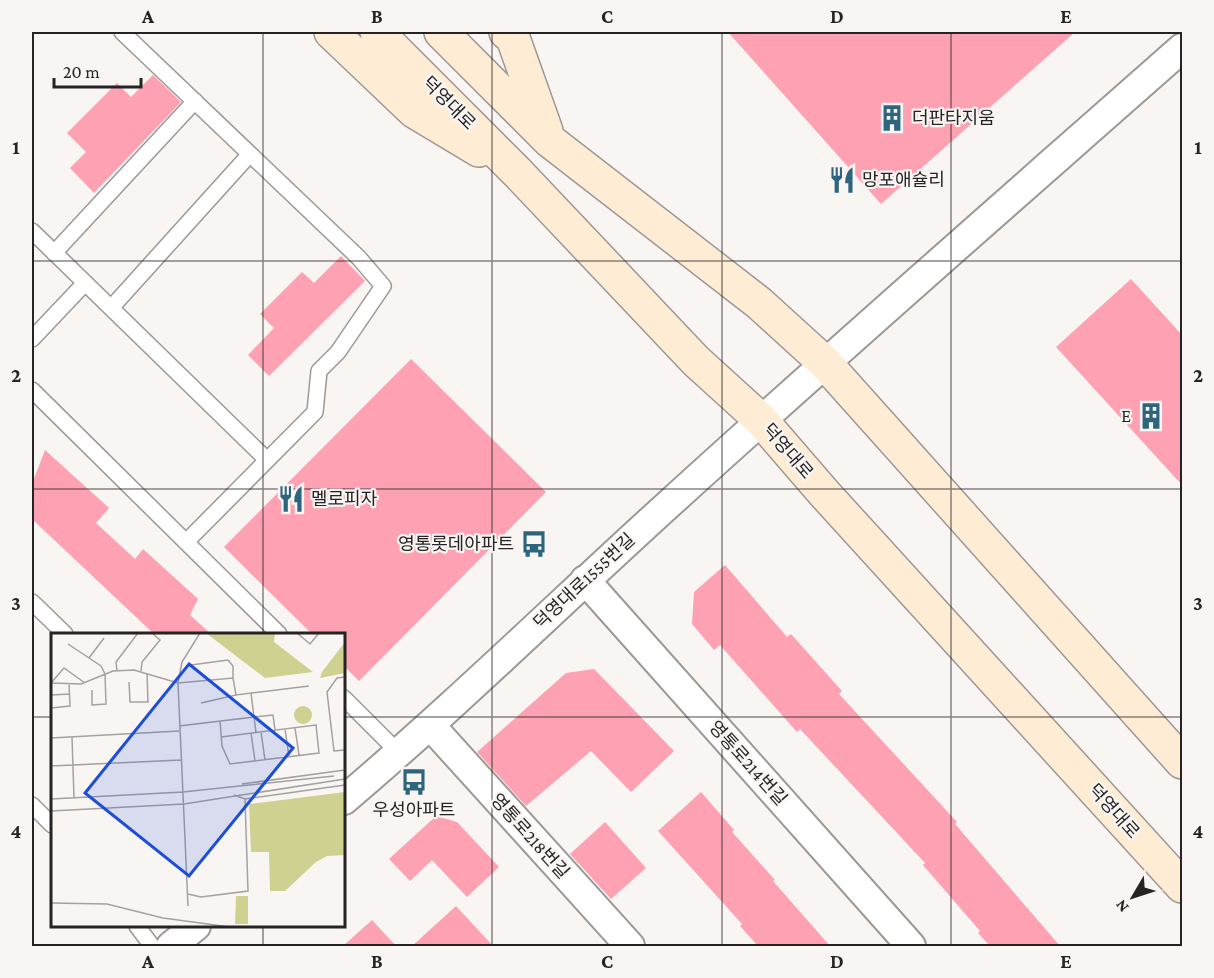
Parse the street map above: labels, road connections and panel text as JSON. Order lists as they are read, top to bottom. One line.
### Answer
{"streets":{"main road":["덕영대로"],"street":["덕영대로1555번길","영통로214번길","영통로218번길"]},"crossings":[["덕영대로","덕영대로1555번길"],["덕영대로1555번길","영통로214번길"],["덕영대로1555번길","영통로218번길"]],"places":{"building":["더판타지움","E"],"restaurant":["망포애슐리","멜로피자"],"bus stop":["영통롯데아파트","우성아파트"]},"scale_bar":"20 m","north":"bottom left","grid":{"columns":["A","B","C","D","E"],"rows":["1","2","3","4"]}}
